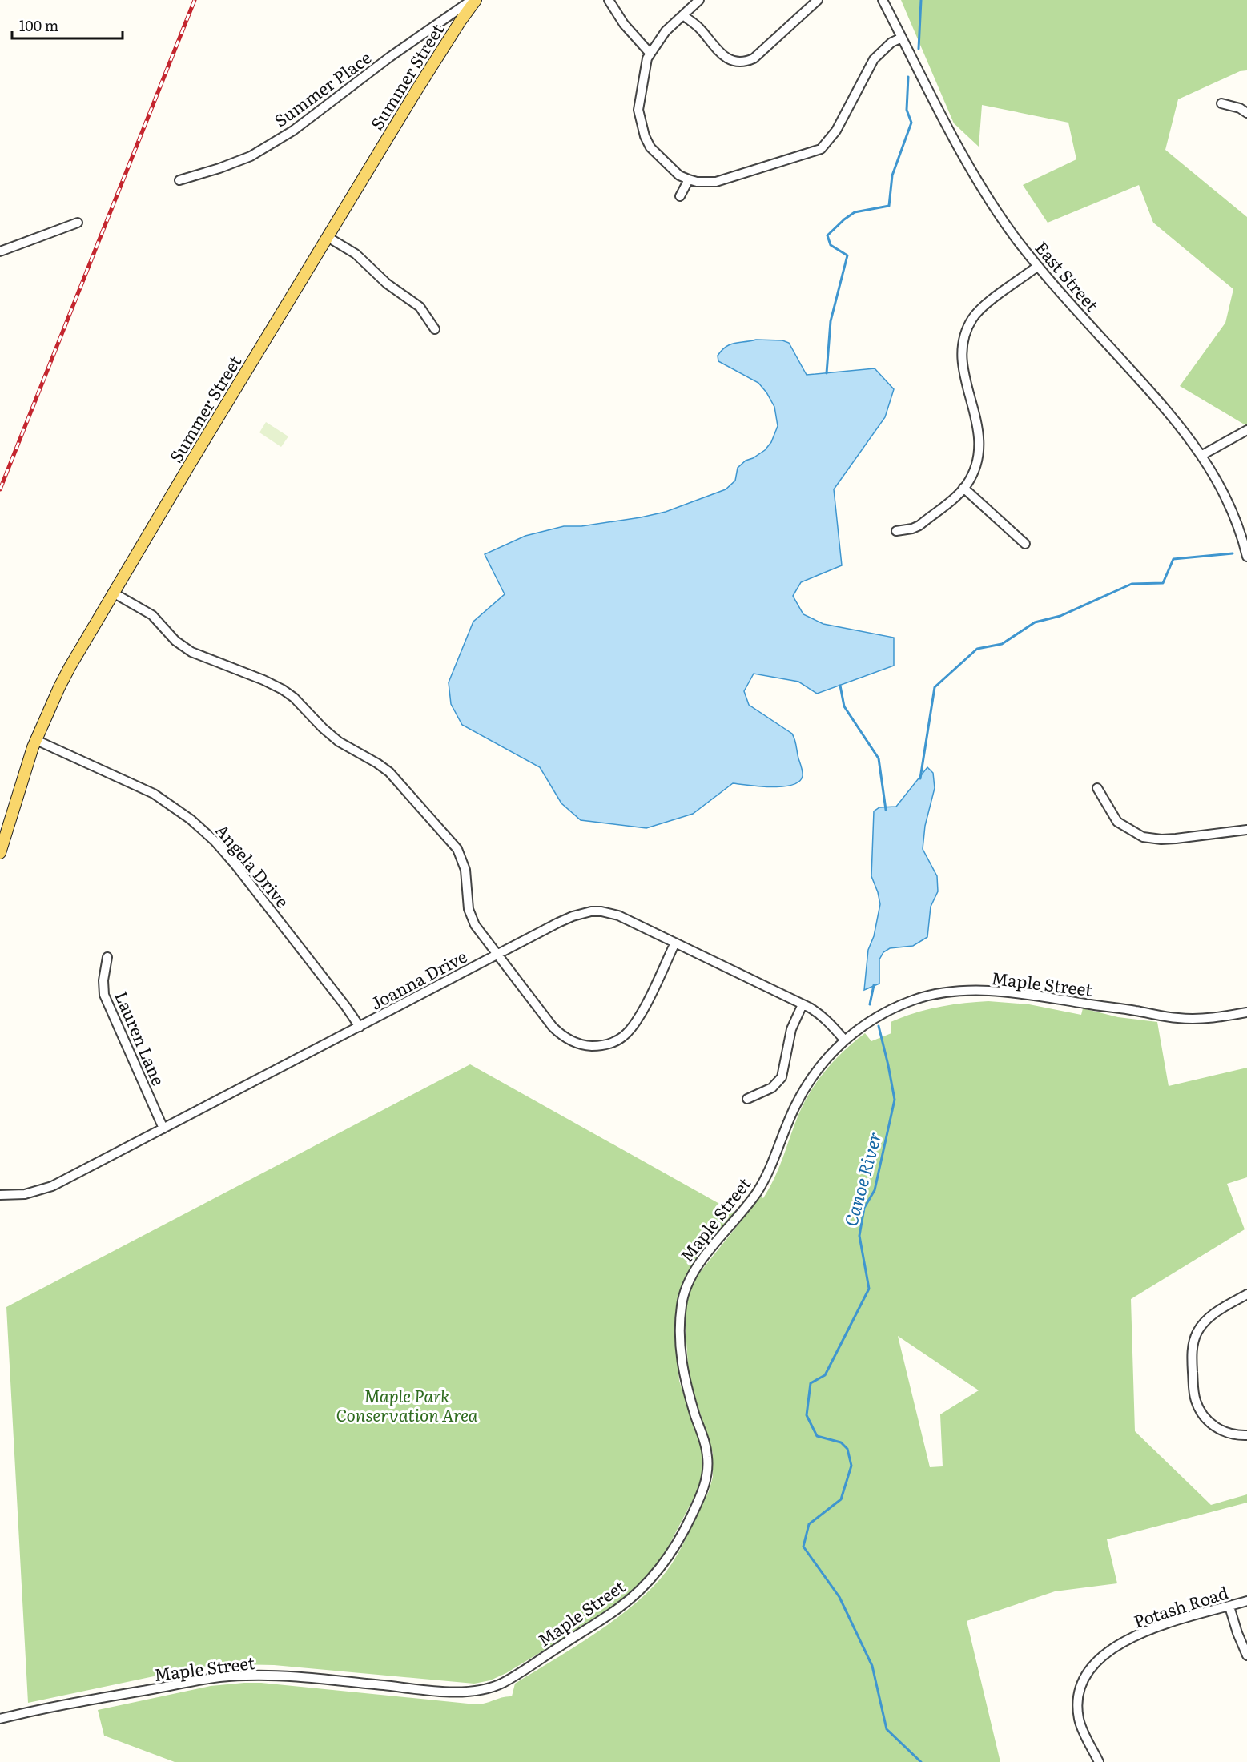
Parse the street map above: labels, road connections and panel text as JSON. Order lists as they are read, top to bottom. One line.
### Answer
{"streets":{"main road":["Summer Street"],"street":["Summer Place","East Street","Angela Drive","Joanna Drive","Maple Street","Lauren Lane","Potash Road"]},"crossings":[["Summer Street","Angela Drive"],["Angela Drive","Joanna Drive"],["Joanna Drive","Maple Street"],["Joanna Drive","Lauren Lane"]],"water":["Canoe River"],"parks":["Maple Park Conservation Area"],"scale_bar":"100 m"}
